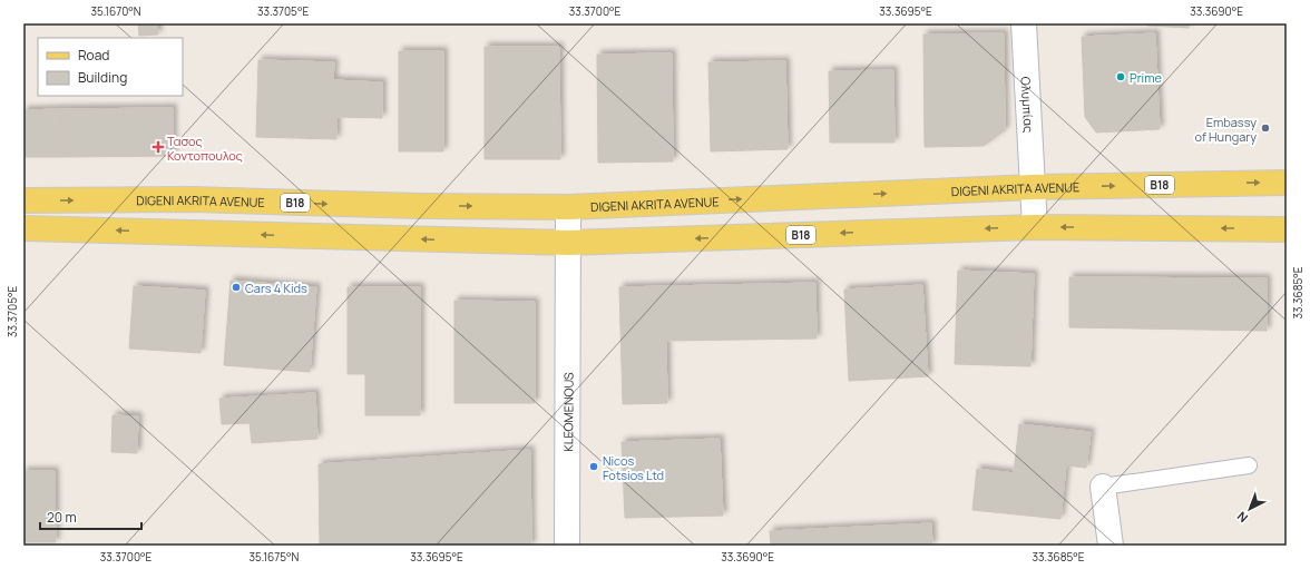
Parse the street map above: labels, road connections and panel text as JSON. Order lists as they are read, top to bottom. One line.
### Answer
{"streets":{"main road":["B18","DIGENI AKRITA AVENUE"],"street":["Ολυμπίας","KLEOMENOUS"]},"crossings":[["Ολυμπίας","B18"],["Ολυμπίας","DIGENI AKRITA AVENUE"],["B18","KLEOMENOUS"],["DIGENI AKRITA AVENUE","KLEOMENOUS"]],"places":{"other":["Prime","Embassy of Hungary","Cars 4 Kids","Nicos Fotsios Ltd"],"health":["Τασος Κοντοπουλος"]},"legend":["Road","Building"],"scale_bar":"20 m","north":"bottom left","coordinates":["35.1670°N","33.3705°E","33.3700°E","33.3695°E","33.3690°E","33.3685°E","35.1675°N"]}
